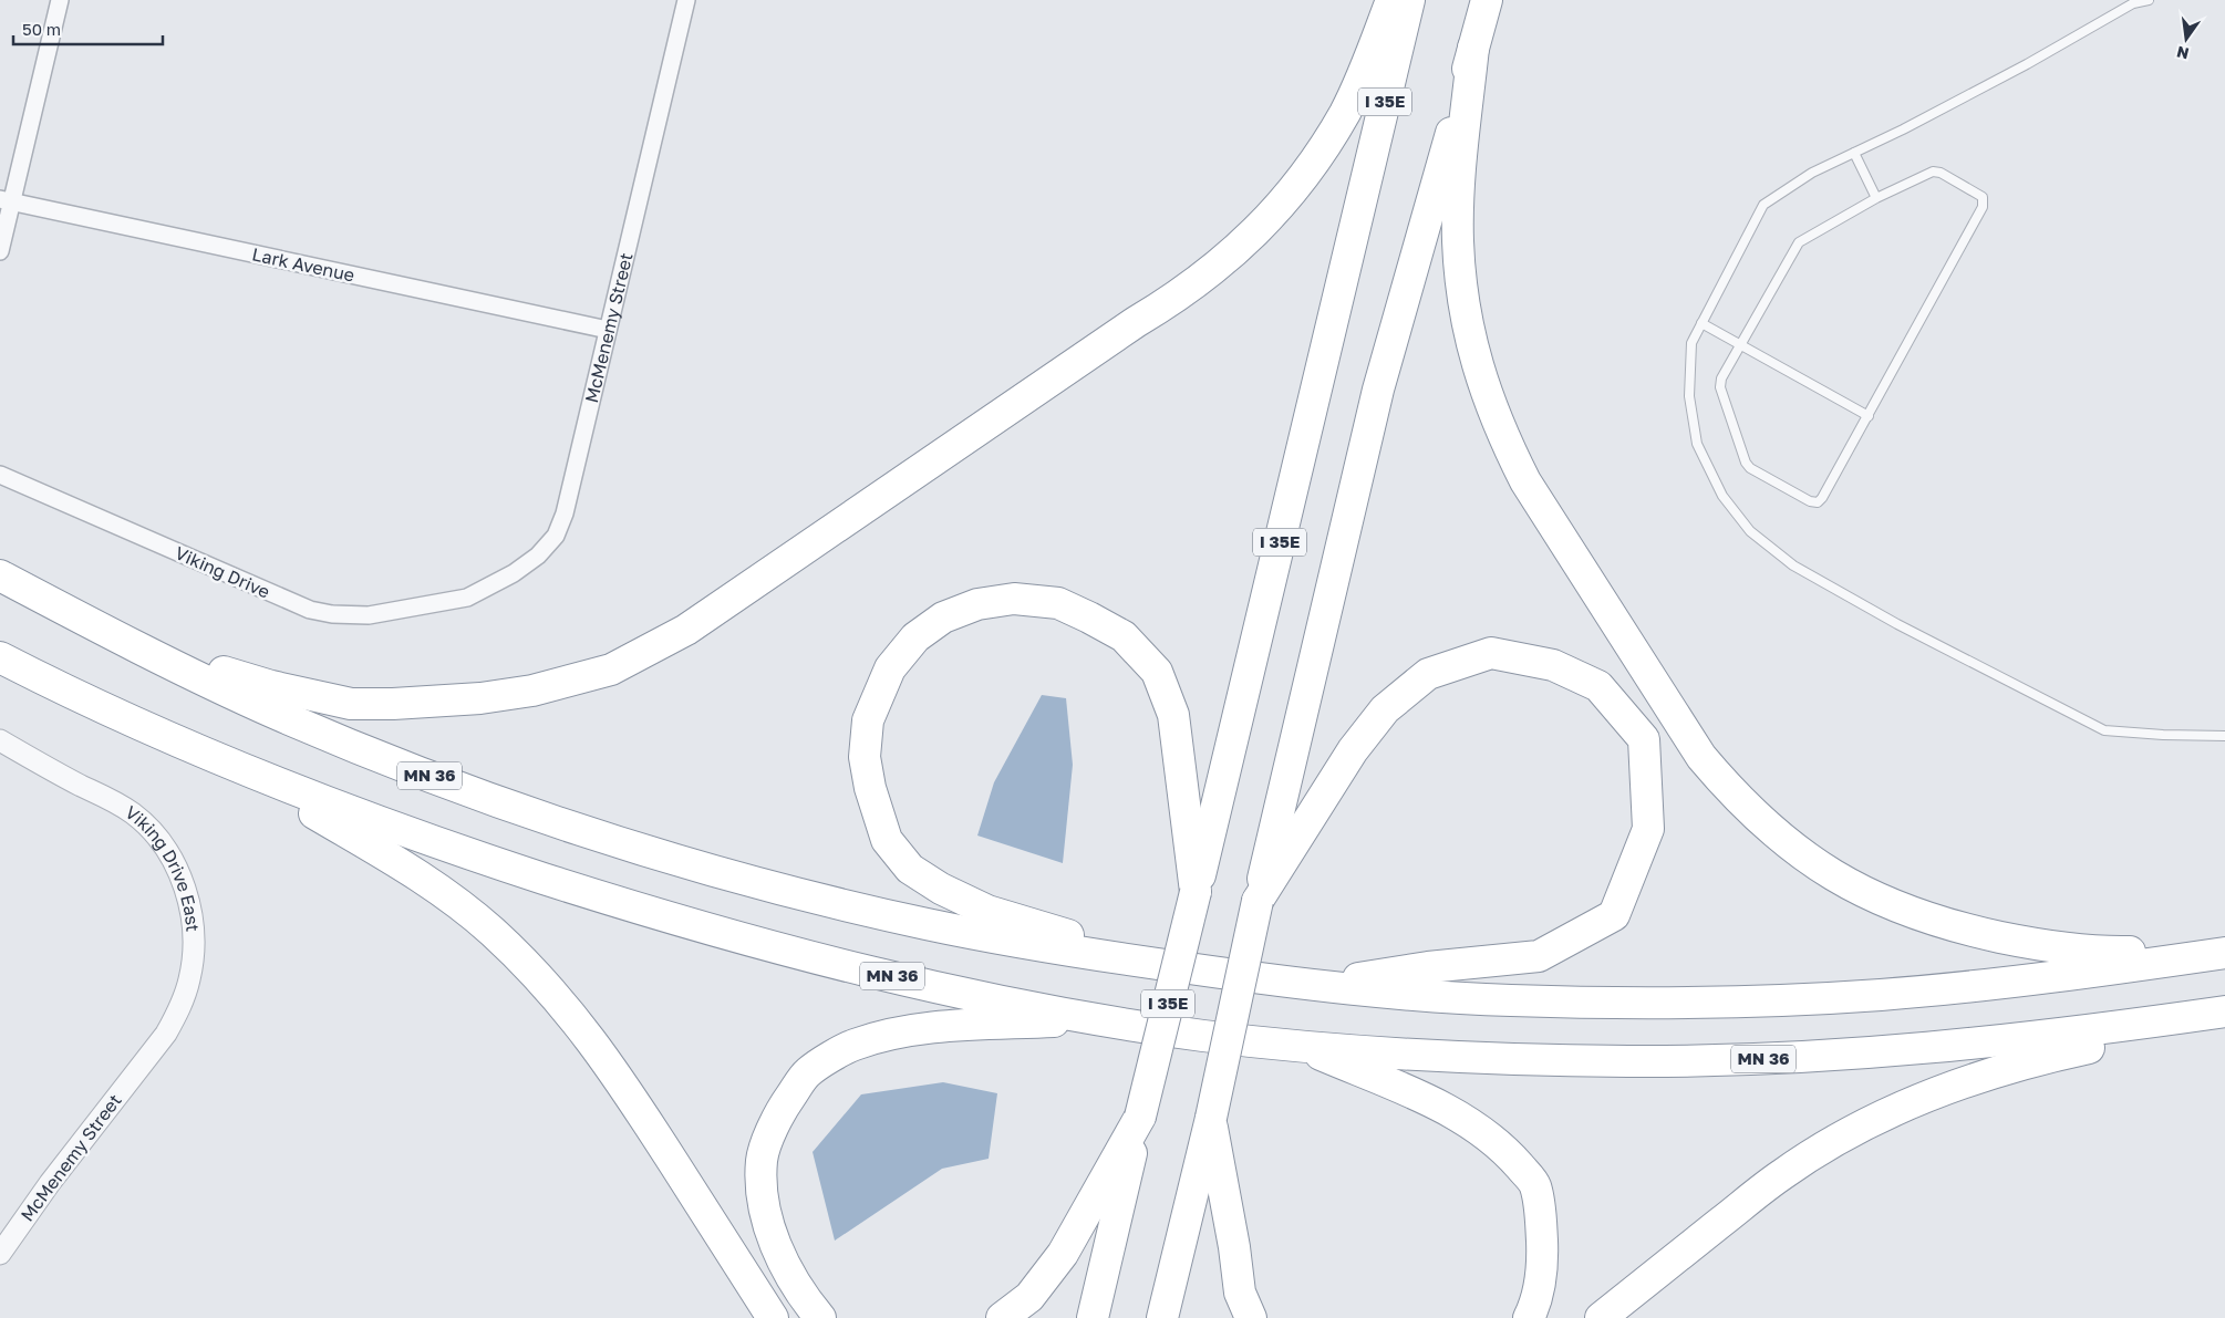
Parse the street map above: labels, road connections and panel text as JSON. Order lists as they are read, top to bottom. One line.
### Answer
{"streets":{"highway":["I 35E","MN 36"],"street":["Lark Avenue","McMenemy Street","Viking Drive","Viking Drive East"]},"crossings":[["Lark Avenue","McMenemy Street"],["McMenemy Street","Viking Drive"],["McMenemy Street","Viking Drive East"]],"scale_bar":"50 m","north":"bottom"}
